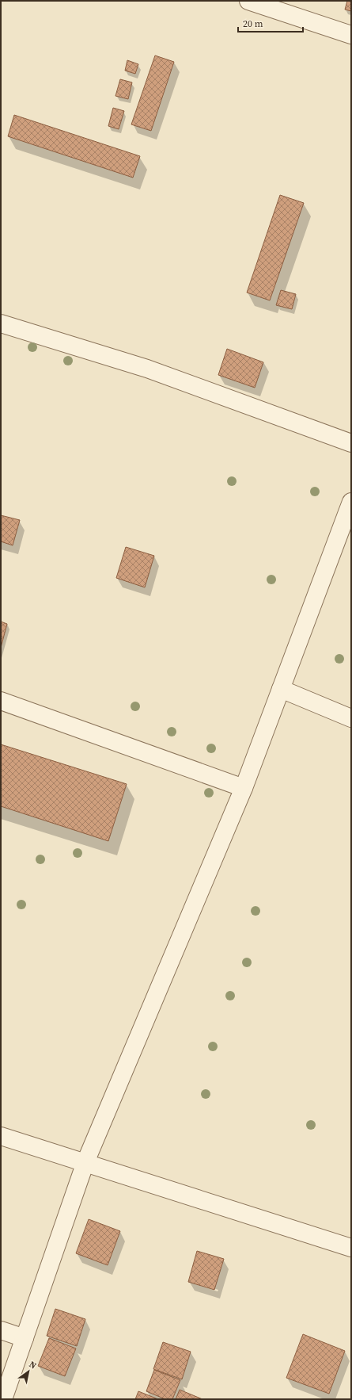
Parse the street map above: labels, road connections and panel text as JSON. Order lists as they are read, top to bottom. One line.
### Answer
{"scale_bar":"20 m","north":"top right"}
